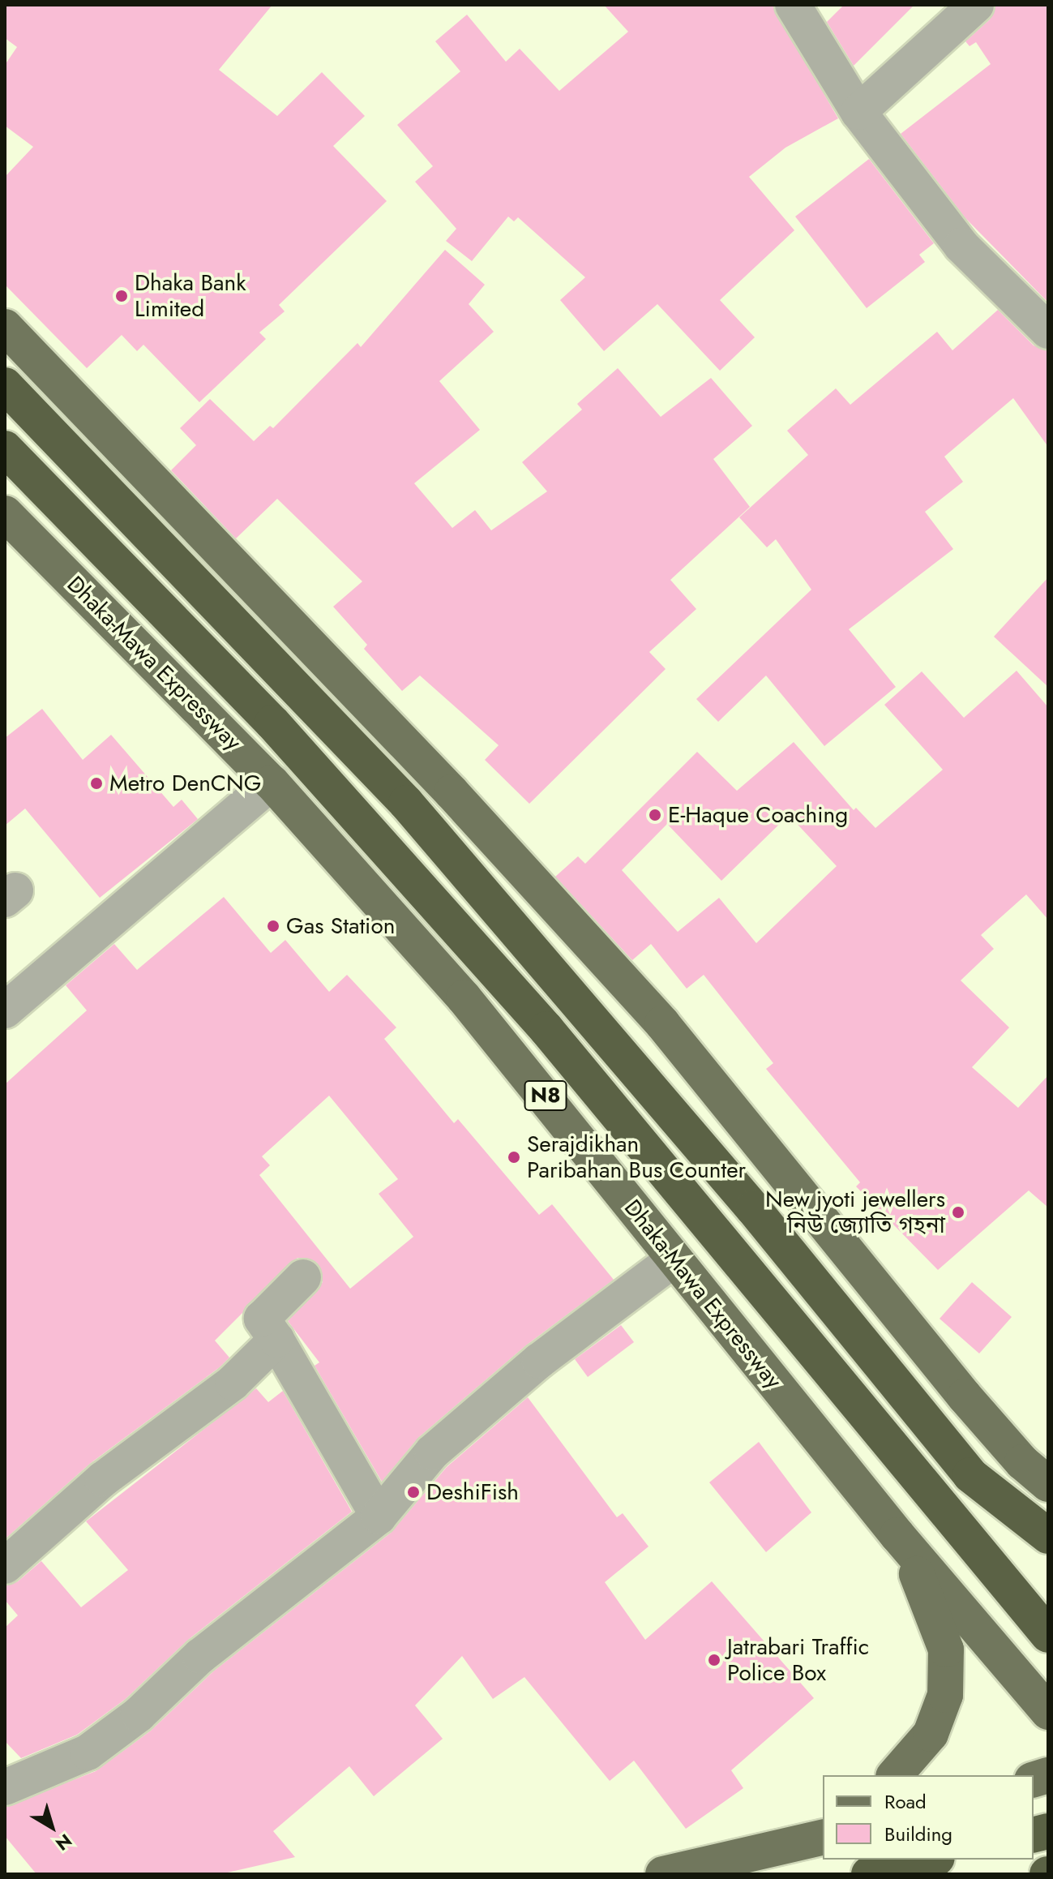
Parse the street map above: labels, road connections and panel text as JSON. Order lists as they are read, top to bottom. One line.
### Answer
{"streets":{"main road":["Dhaka-Mawa Expressway","N8"]},"places":["Dhaka Bank Limited","Metro DenCNG","E-Haque Coaching","Gas Station","Serajdikhan Paribahan Bus Counter","New jyoti jewellers নিউ জ্যোতি গহনা","DeshiFish","Jatrabari Traffic Police Box"],"legend":["Road","Building"],"north":"bottom right"}
